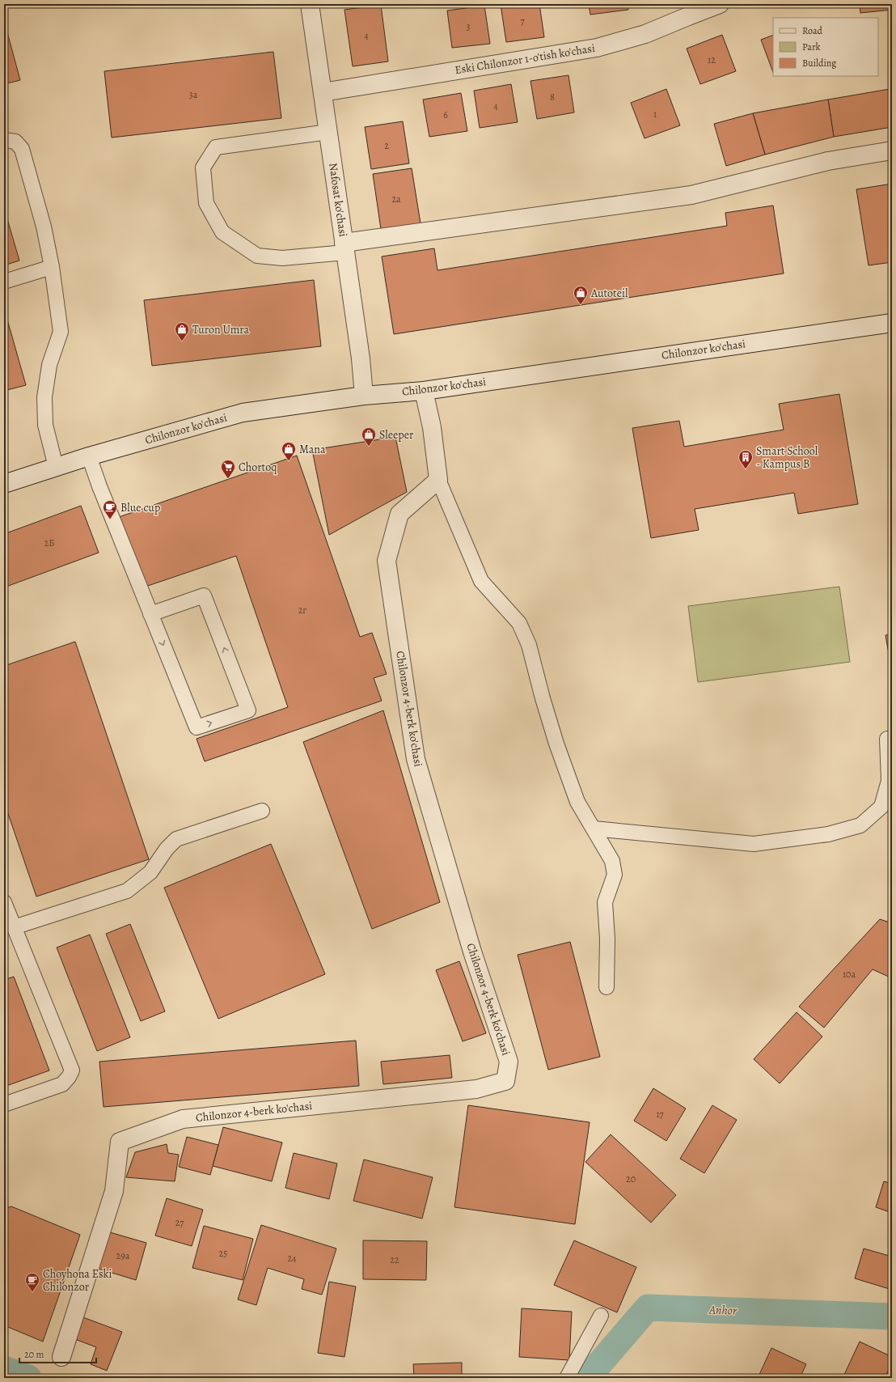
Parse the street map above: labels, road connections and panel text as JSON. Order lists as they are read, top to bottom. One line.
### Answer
{"streets":{"street":["Eski Chilonzor 1-o'tish ko'chasi","Nafosat ko'chasi","Chilonzor ko'chasi","Chilonzor 4-berk ko'chasi"]},"crossings":[["Eski Chilonzor 1-o'tish ko'chasi","Nafosat ko'chasi"],["Nafosat ko'chasi","Chilonzor ko'chasi"]],"water":["Anhor"],"places":{"shop":["Autoteil","Turon Umra","Sleeper","Mana"],"building":["Smart School - Kampus B"],"supermarket":["Chortoq"],"cafe":["Blue cup","Choyhona Eski Chilonzor"]},"house_numbers":["7","3","4","12","3a","8","4","1","6","2","2а","2Б","2г","10a","17","20","27","25","29a","24","22"],"legend":["Road","Park","Building"],"scale_bar":"20 m"}
